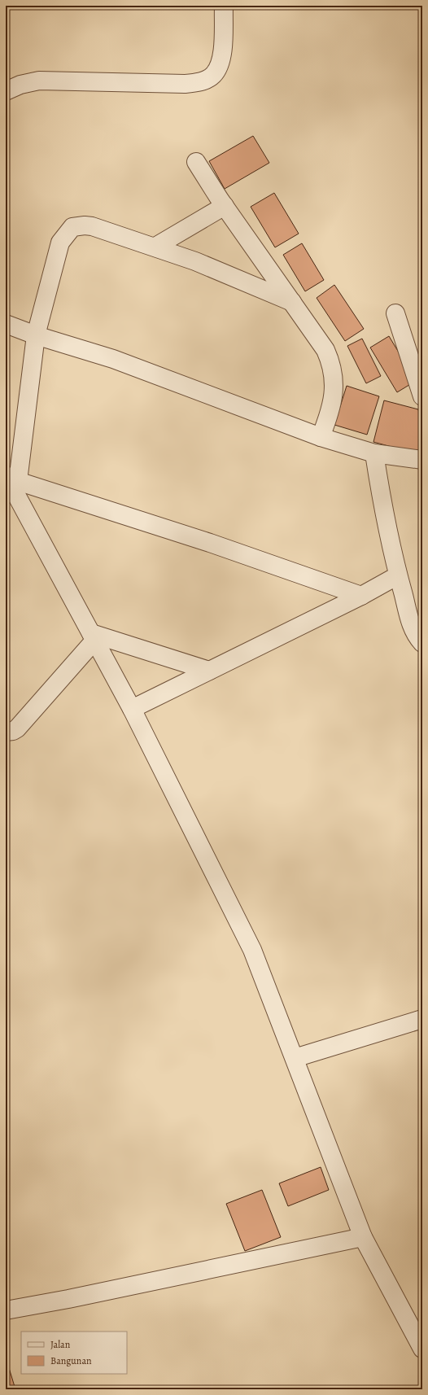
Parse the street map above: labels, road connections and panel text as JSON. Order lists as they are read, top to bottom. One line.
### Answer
{"legend":["Jalan","Bangunan"]}
